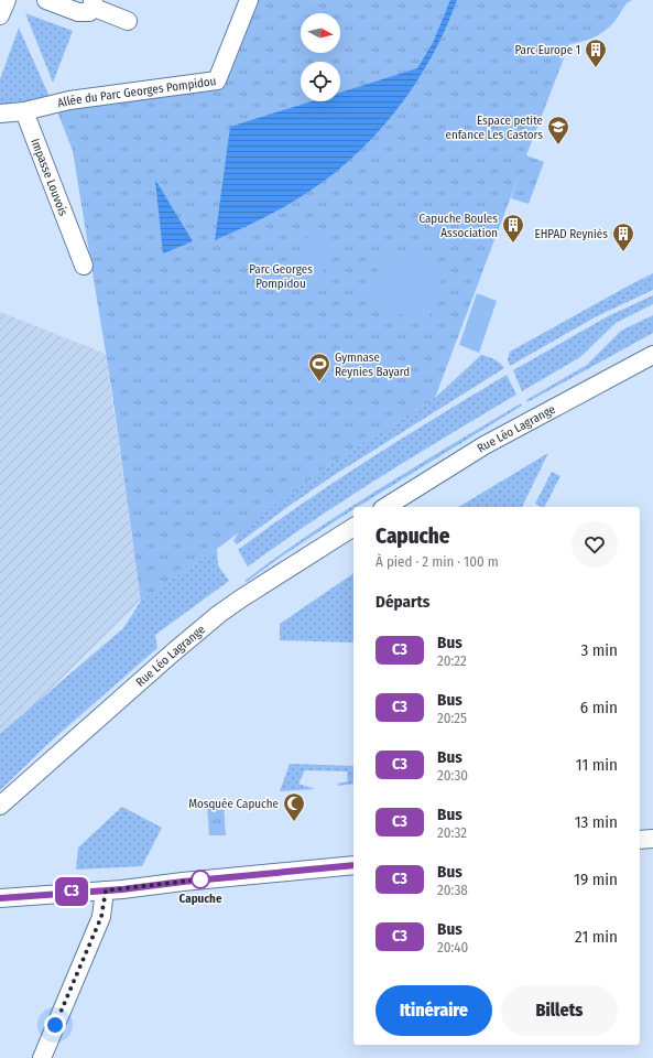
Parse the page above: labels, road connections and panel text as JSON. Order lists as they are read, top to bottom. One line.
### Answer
{"streets":{"street":["Allée du Parc Georges Pompidou","Impasse Louvois","Rue Léo Lagrange"]},"crossings":[["Allée du Parc Georges Pompidou","Impasse Louvois"]],"parks":["Parc Georges Pompidou"],"places":{"building":["Parc Europe 1","Capuche Boules Association","EHPAD Reyniès"],"school or university":["Espace petite enfance Les Castors"],"sports":["Gymnase Reynies Bayard"],"mosque":["Mosquée Capuche"],"other":["Capuche"]},"lines":["bus line C3"],"north":"right","page":{"on_map":"C3","heading":[["Capuche","À pied · 2 min · 100 m"],"Départs"],"list":[{"mark":"C3","name":"Bus","note":"20:22","value":"3 min"},{"mark":"C3","name":"Bus","note":"20:25","value":"6 min"},{"mark":"C3","name":"Bus","note":"20:30","value":"11 min"},{"mark":"C3","name":"Bus","note":"20:32","value":"13 min"},{"mark":"C3","name":"Bus","note":"20:38","value":"19 min"},{"mark":"C3","name":"Bus","note":"20:40","value":"21 min"}],"buttons":["Itinéraire","Billets"]}}
